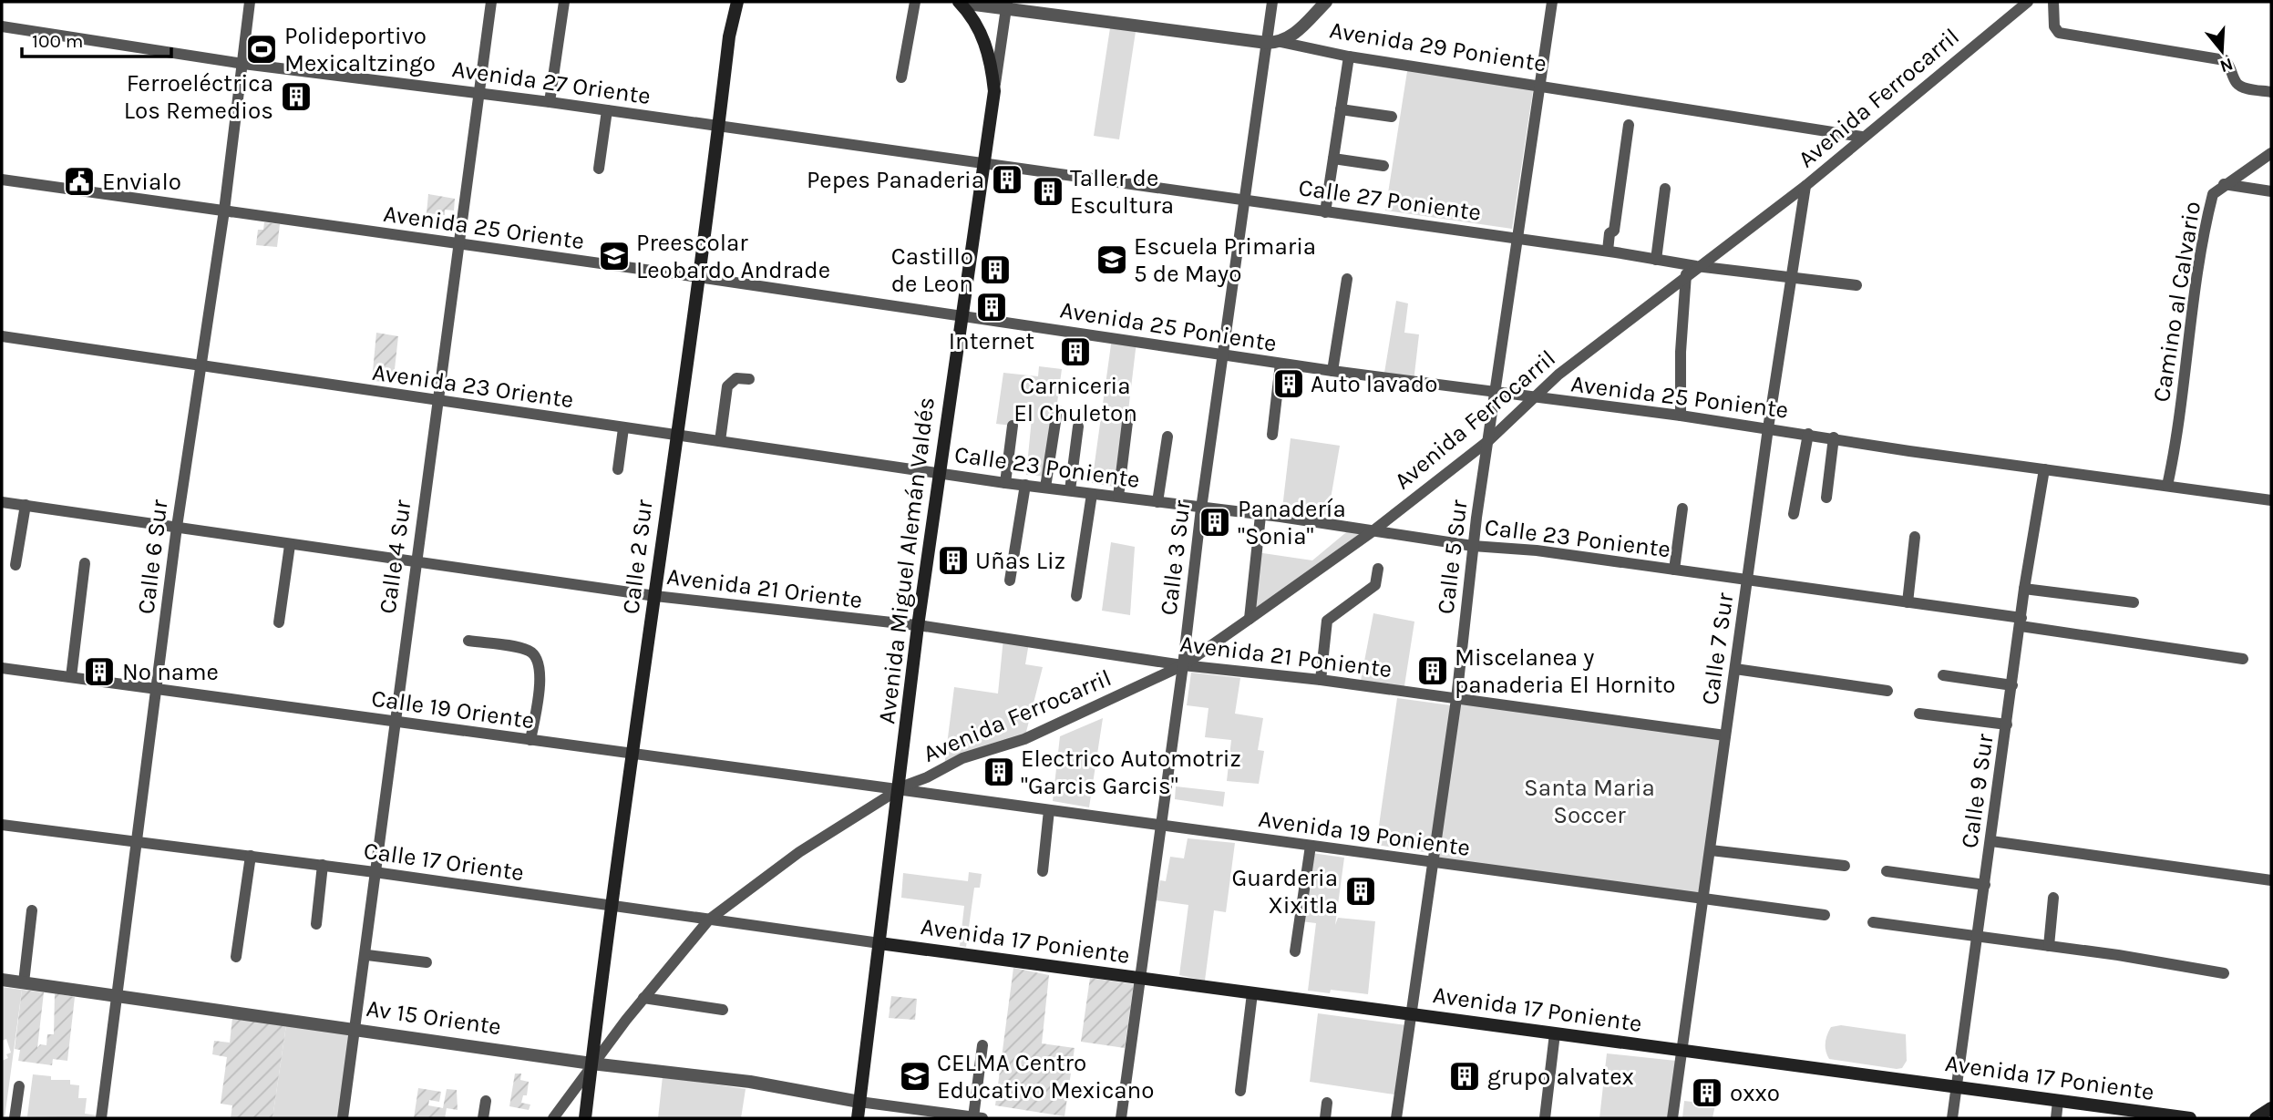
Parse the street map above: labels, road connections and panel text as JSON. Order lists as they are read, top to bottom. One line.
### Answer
{"streets":{"main road":["Calle 2 Sur","Avenida Miguel Alemán Valdés","Avenida 17 Poniente"],"street":["Avenida 29 Poniente","Avenida 27 Oriente","Avenida Ferrocarril","Calle 27 Poniente","Avenida 25 Oriente","Camino al Calvario","Avenida 25 Poniente","Avenida 23 Oriente","Calle 23 Poniente","Calle 6 Sur","Calle 4 Sur","Calle 5 Sur","Calle 3 Sur","Avenida 21 Oriente","Calle 7 Sur","Avenida 21 Poniente","Calle 19 Oriente","Calle 9 Sur","Avenida 19 Poniente","Calle 17 Oriente","Av 15 Oriente"]},"crossings":[["Avenida 29 Poniente","Avenida Ferrocarril"],["Avenida 29 Poniente","Calle 5 Sur"],["Avenida 29 Poniente","Calle 3 Sur"],["Avenida 29 Poniente","Avenida Miguel Alemán Valdés"],["Avenida 27 Oriente","Calle 27 Poniente"],["Avenida 27 Oriente","Calle 6 Sur"],["Avenida 27 Oriente","Calle 4 Sur"],["Avenida 27 Oriente","Calle 2 Sur"],["Avenida 27 Oriente","Avenida Miguel Alemán Valdés"],["Avenida Ferrocarril","Calle 27 Poniente"],["Avenida Ferrocarril","Avenida 25 Poniente"],["Avenida Ferrocarril","Calle 23 Poniente"],["Avenida Ferrocarril","Calle 2 Sur"],["Avenida Ferrocarril","Calle 5 Sur"],["Avenida Ferrocarril","Calle 3 Sur"],["Avenida Ferrocarril","Avenida Miguel Alemán Valdés"],["Avenida Ferrocarril","Calle 7 Sur"],["Avenida Ferrocarril","Avenida 21 Poniente"],["Avenida Ferrocarril","Calle 19 Oriente"],["Avenida Ferrocarril","Avenida 19 Poniente"],["Avenida Ferrocarril","Calle 17 Oriente"],["Avenida Ferrocarril","Av 15 Oriente"],["Calle 27 Poniente","Calle 5 Sur"],["Calle 27 Poniente","Calle 3 Sur"],["Calle 27 Poniente","Avenida Miguel Alemán Valdés"],["Calle 27 Poniente","Calle 7 Sur"],["Avenida 25 Oriente","Avenida 25 Poniente"],["Avenida 25 Oriente","Calle 6 Sur"],["Avenida 25 Oriente","Calle 4 Sur"],["Avenida 25 Oriente","Calle 2 Sur"],["Avenida 25 Oriente","Avenida Miguel Alemán Valdés"],["Camino al Calvario","Avenida 25 Poniente"],["Avenida 25 Poniente","Calle 5 Sur"],["Avenida 25 Poniente","Calle 3 Sur"],["Avenida 25 Poniente","Avenida Miguel Alemán Valdés"],["Avenida 25 Poniente","Calle 7 Sur"],["Avenida 25 Poniente","Calle 9 Sur"],["Avenida 23 Oriente","Calle 23 Poniente"],["Avenida 23 Oriente","Calle 6 Sur"],["Avenida 23 Oriente","Calle 4 Sur"],["Avenida 23 Oriente","Calle 2 Sur"],["Avenida 23 Oriente","Avenida Miguel Alemán Valdés"],["Calle 23 Poniente","Calle 5 Sur"],["Calle 23 Poniente","Calle 3 Sur"],["Calle 23 Poniente","Avenida Miguel Alemán Valdés"],["Calle 23 Poniente","Calle 7 Sur"],["Calle 23 Poniente","Calle 9 Sur"],["Calle 6 Sur","Avenida 21 Oriente"],["Calle 6 Sur","Calle 19 Oriente"],["Calle 6 Sur","Calle 17 Oriente"],["Calle 6 Sur","Av 15 Oriente"],["Calle 4 Sur","Avenida 21 Oriente"],["Calle 4 Sur","Calle 19 Oriente"],["Calle 4 Sur","Calle 17 Oriente"],["Calle 4 Sur","Av 15 Oriente"],["Calle 2 Sur","Avenida 21 Oriente"],["Calle 2 Sur","Calle 19 Oriente"],["Calle 2 Sur","Calle 17 Oriente"],["Calle 2 Sur","Av 15 Oriente"],["Calle 5 Sur","Avenida 21 Poniente"],["Calle 5 Sur","Avenida 19 Poniente"],["Calle 5 Sur","Avenida 17 Poniente"],["Calle 3 Sur","Avenida 21 Poniente"],["Calle 3 Sur","Avenida 19 Poniente"],["Calle 3 Sur","Avenida 17 Poniente"],["Avenida Miguel Alemán Valdés","Avenida 21 Oriente"],["Avenida Miguel Alemán Valdés","Avenida 21 Poniente"],["Avenida Miguel Alemán Valdés","Calle 19 Oriente"],["Avenida Miguel Alemán Valdés","Avenida 19 Poniente"],["Avenida Miguel Alemán Valdés","Calle 17 Oriente"],["Avenida Miguel Alemán Valdés","Avenida 17 Poniente"],["Avenida Miguel Alemán Valdés","Av 15 Oriente"],["Avenida 21 Oriente","Avenida 21 Poniente"],["Calle 7 Sur","Avenida 21 Poniente"],["Calle 7 Sur","Avenida 19 Poniente"],["Calle 7 Sur","Avenida 17 Poniente"],["Calle 19 Oriente","Avenida 19 Poniente"],["Calle 9 Sur","Avenida 17 Poniente"],["Calle 17 Oriente","Avenida 17 Poniente"]],"parks":["Santa Maria Soccer"],"places":{"sports":["Polideportivo Mexicaltzingo"],"building":["Ferroeléctrica Los Remedios","Pepes Panaderia","Taller de Escultura","Castillo de Leon","Internet","Carniceria El Chuleton","Auto lavado","Panadería \"Sonia\"","Uñas Liz","Miscelanea y panaderia El Hornito","No name","Electrico Automotriz \"Garcis Garcis\"","Guarderia Xixitla","grupo alvatex","oxxo"],"public building":["Envialo"],"school or university":["Preescolar Leobardo Andrade","Escuela Primaria 5 de Mayo","CELMA Centro Educativo Mexicano"]},"scale_bar":"100 m","north":"bottom"}
